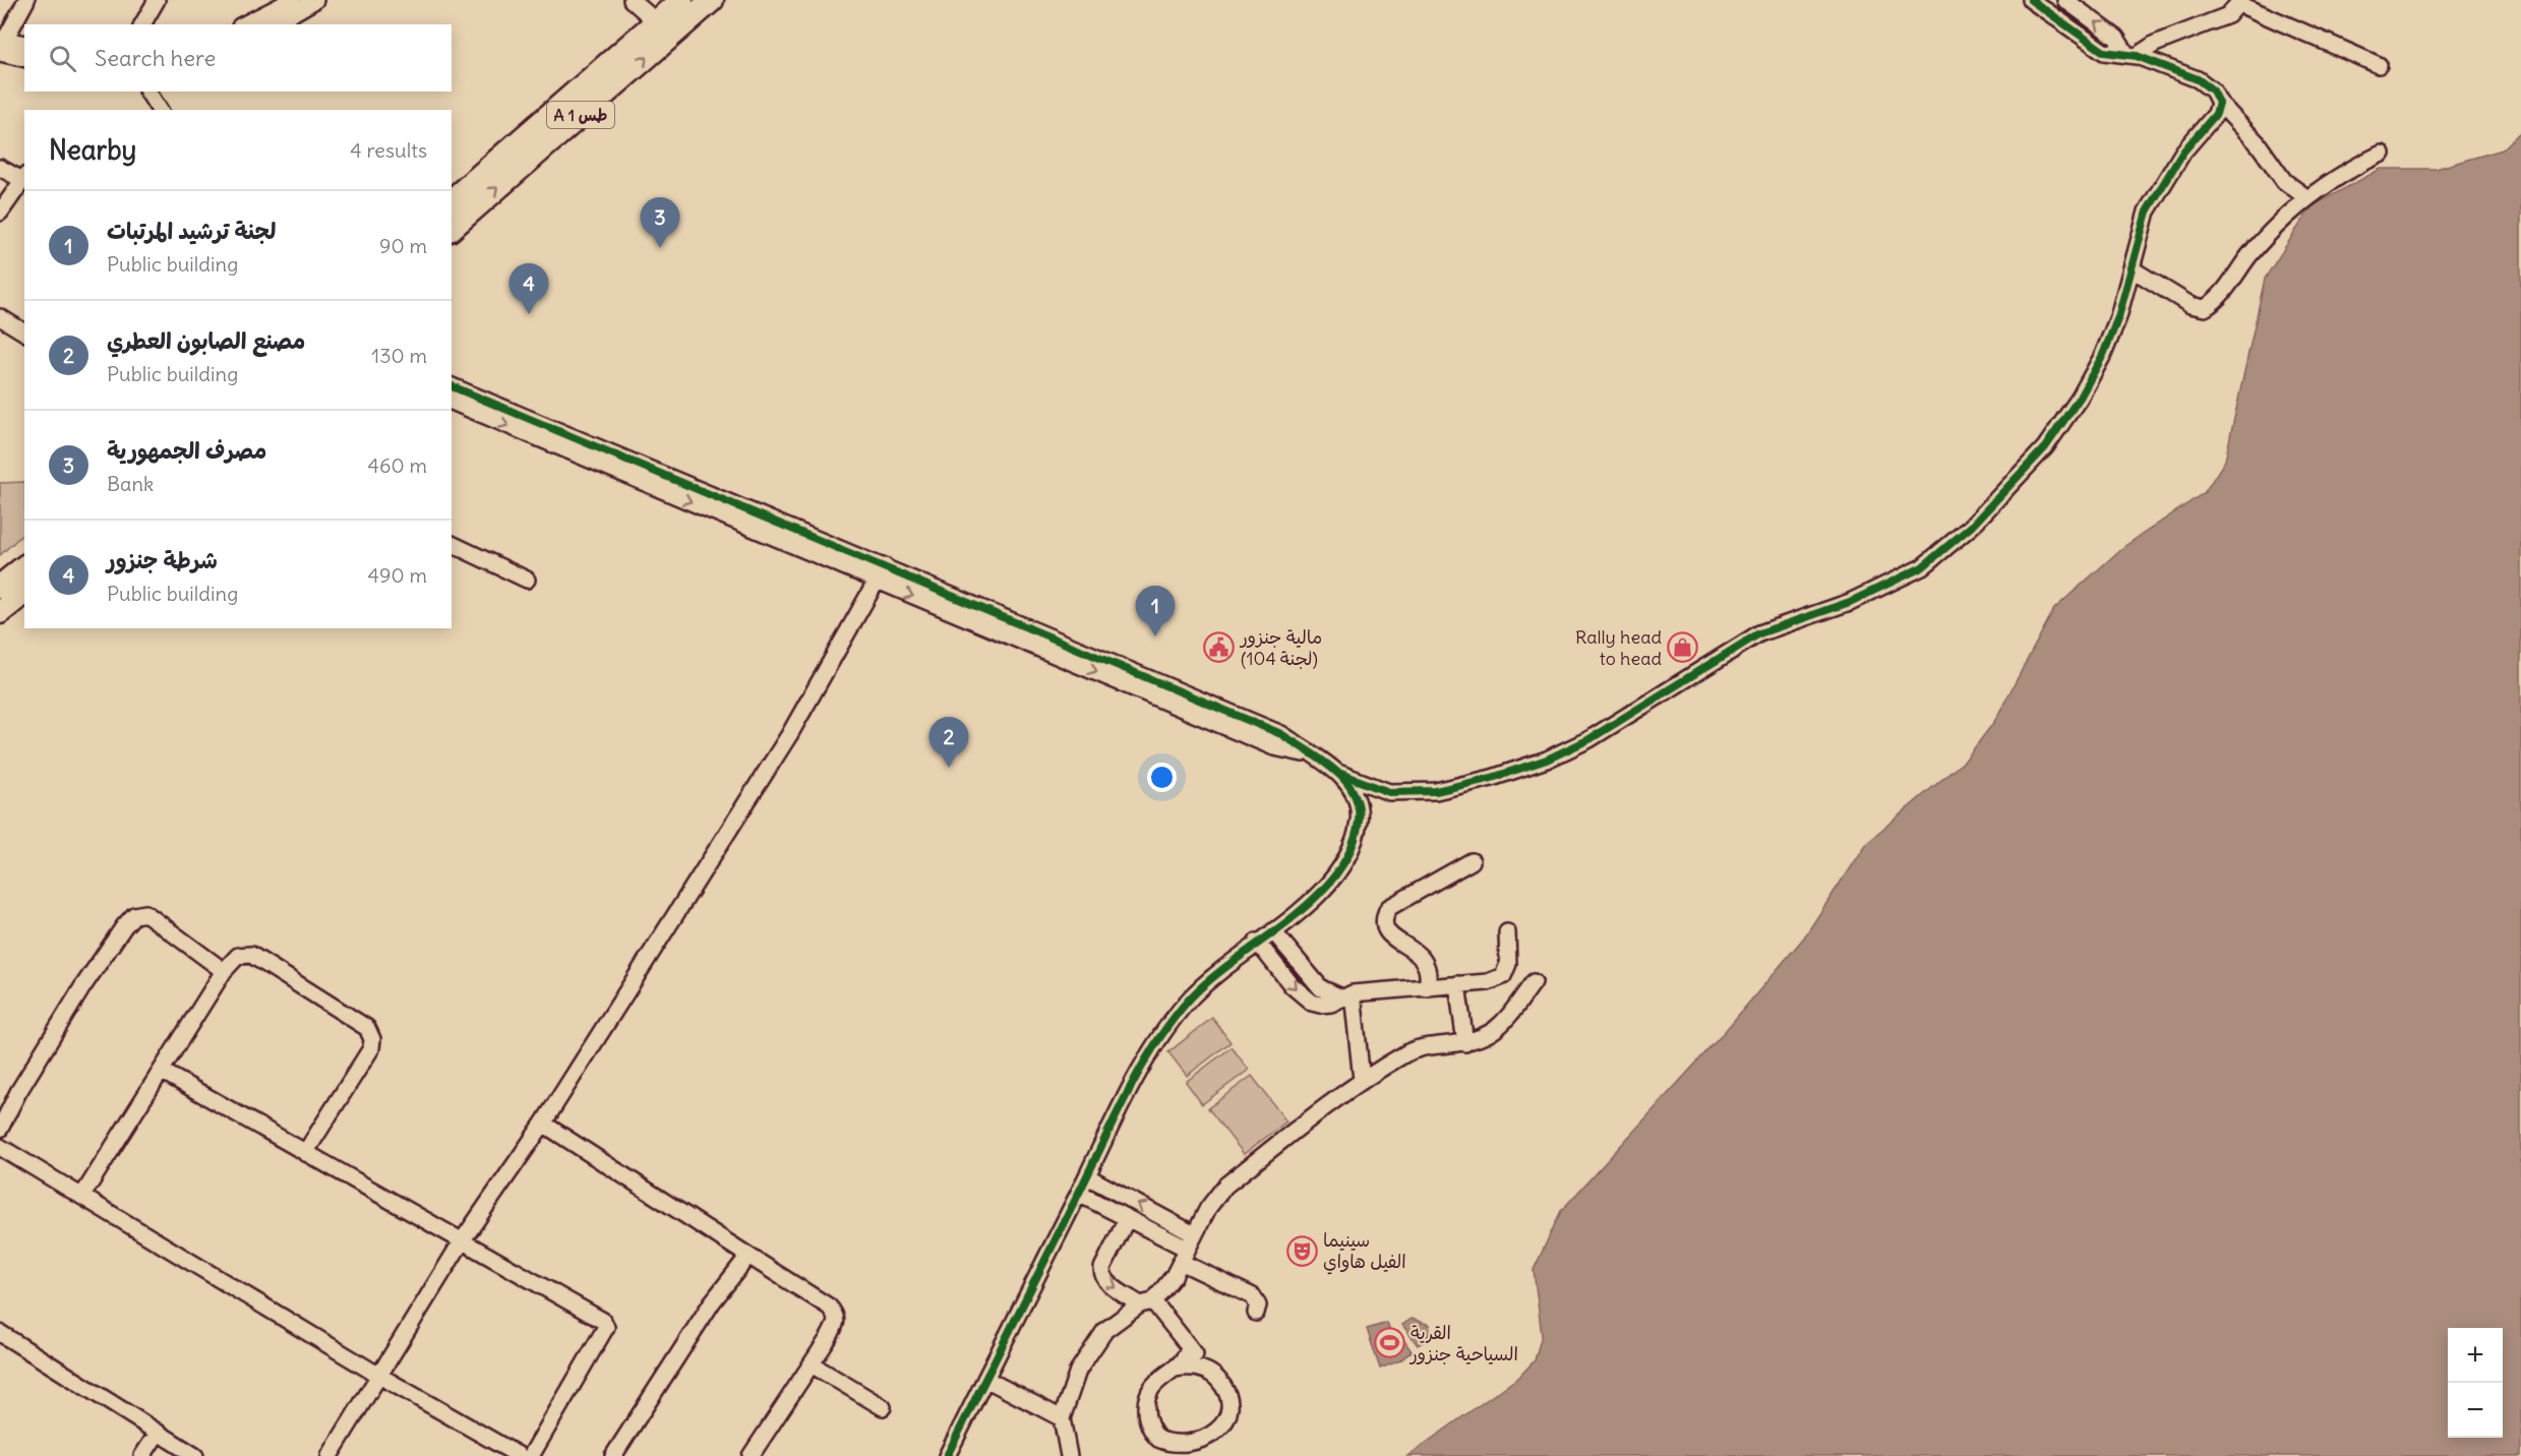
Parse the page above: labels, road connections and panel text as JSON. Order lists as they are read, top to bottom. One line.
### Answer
{"streets":{"highway":["A 1 طس"]},"places":{"public building":["مالية جنزور (لجنة 104)"],"shop":["Rally head to head"],"theatre":["سينيما الفيل هاواي"],"sports":["القرية السياحية جنزور"]},"page":{"search":"Search here","heading":["Nearby","4 results"],"list":[{"mark":"1","name":"لجنة ترشيد المرتبات","note":"Public building","value":"90 m"},{"mark":"2","name":"مصنع الصابون العطري","note":"Public building","value":"130 m"},{"mark":"3","name":"مصرف الجمهورية","note":"Bank","value":"460 m"},{"mark":"4","name":"شرطة جنزور","note":"Public building","value":"490 m"}],"pins":["3","4","1","2"],"map_buttons":["+","−"]}}
